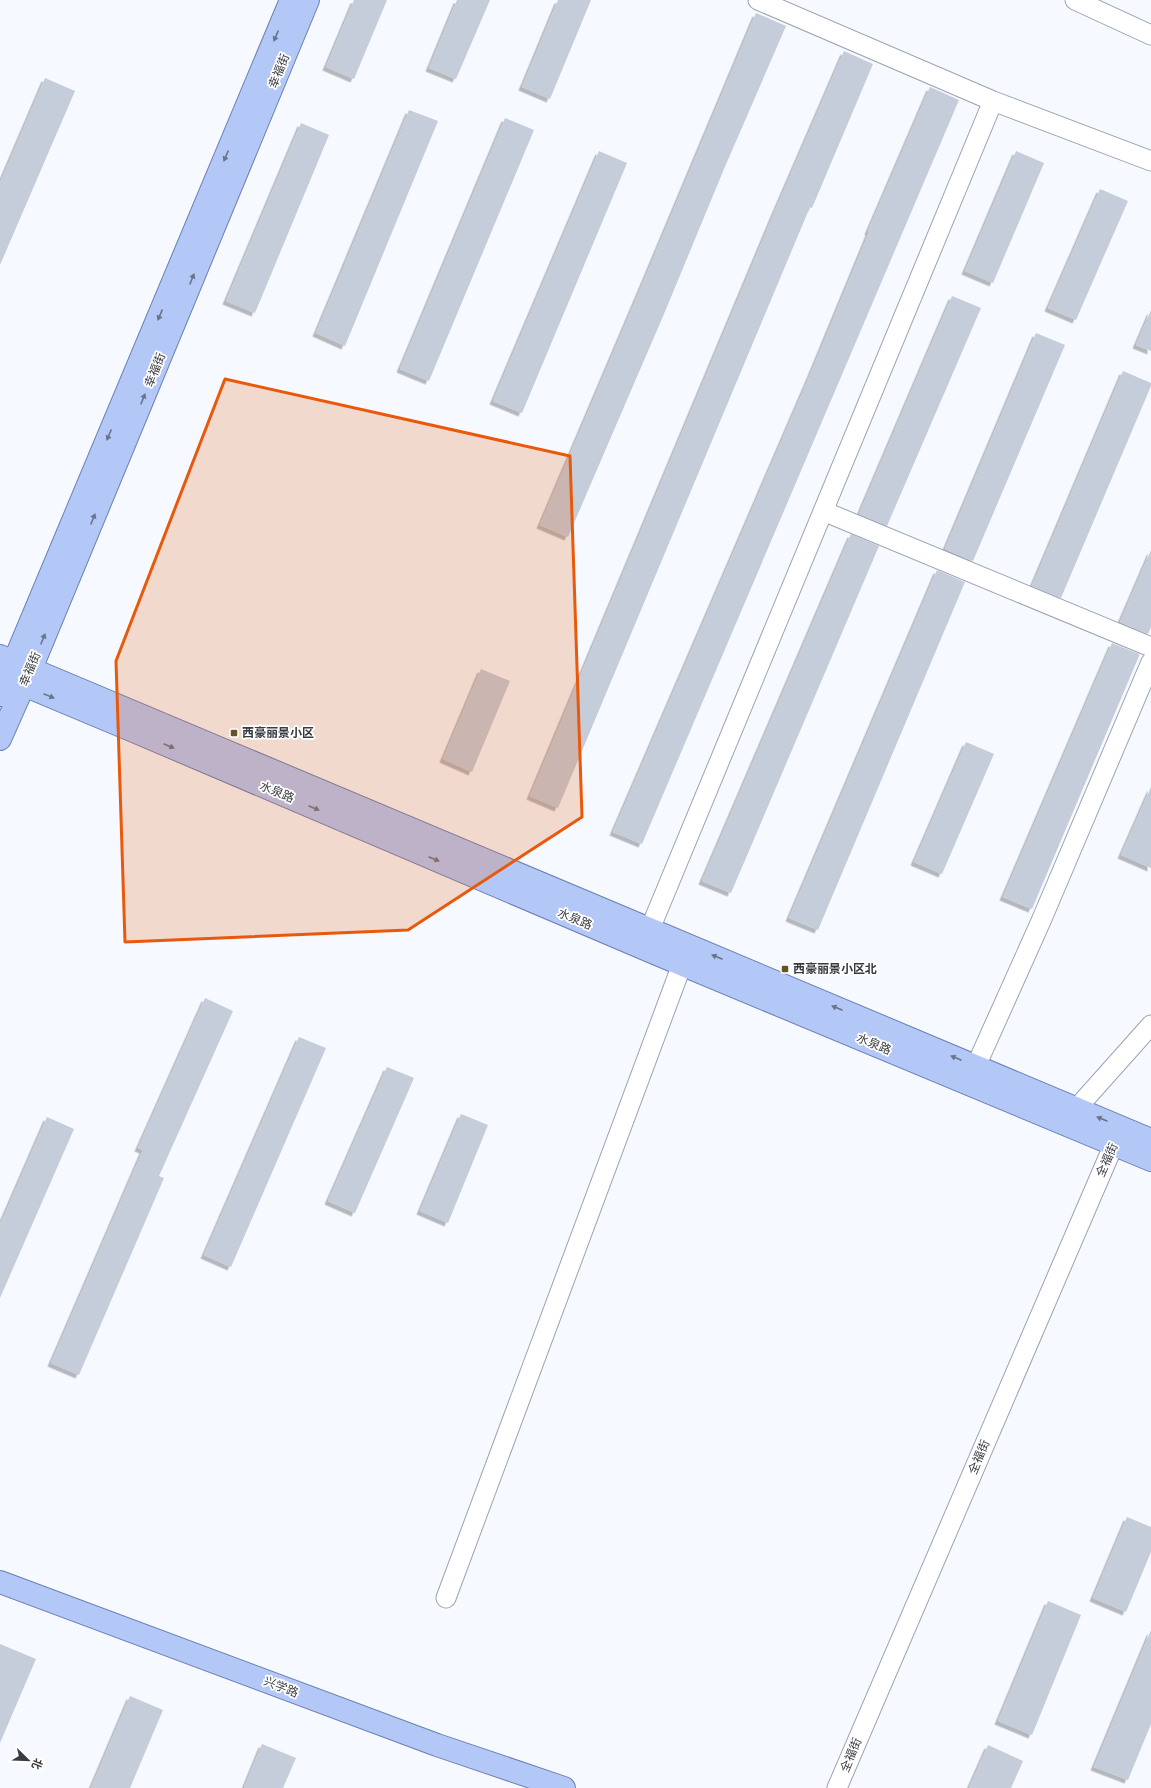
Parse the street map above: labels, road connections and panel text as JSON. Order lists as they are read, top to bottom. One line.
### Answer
{"streets":{"main road":["幸福街","水泉路","兴学路"],"street":["全福街"]},"crossings":[["幸福街","水泉路"],["水泉路","全福街"]],"places":{"transit":["西豪丽景小区","西豪丽景小区北"]},"north":"bottom right"}
